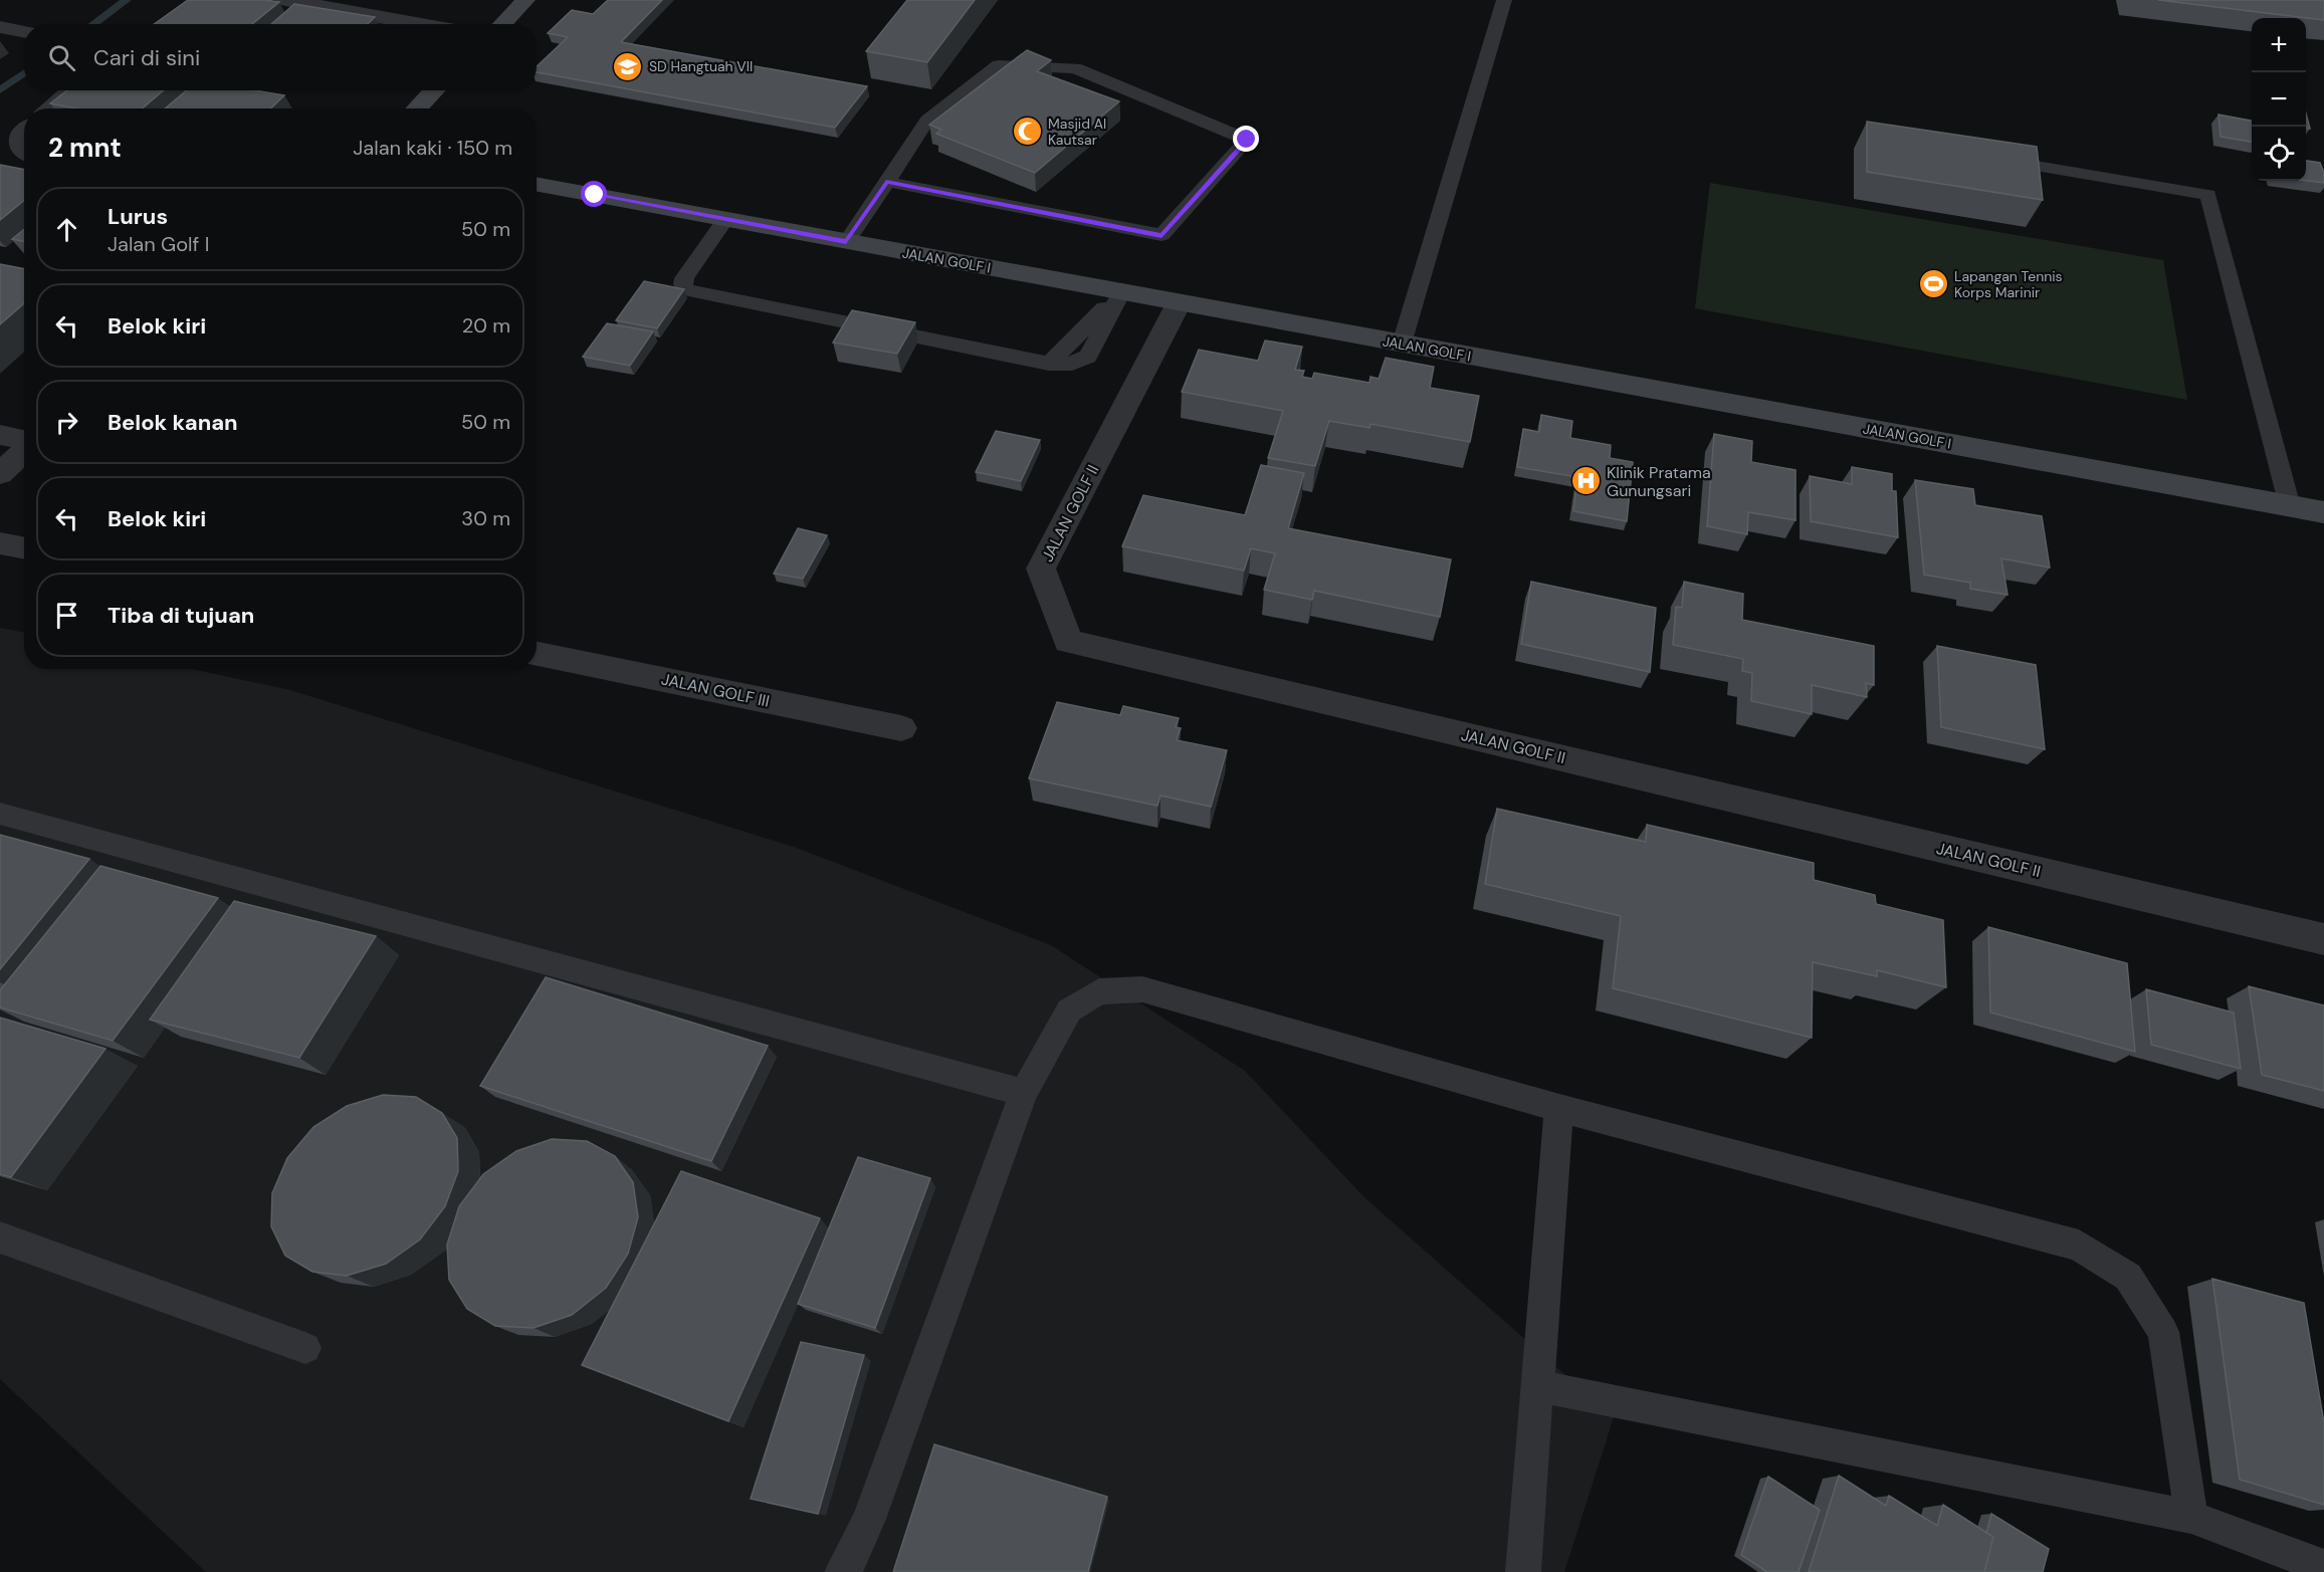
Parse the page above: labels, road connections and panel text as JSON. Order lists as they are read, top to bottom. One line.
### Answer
{"streets":{"main road":["JALAN GOLF I"],"street":["JALAN GOLF II","JALAN GOLF III"]},"crossings":[["JALAN GOLF I","JALAN GOLF II"]],"places":{"school or university":["SD Hangtuah VII"],"mosque":["Masjid Al Kautsar"],"sports":["Lapangan Tennis Korps Marinir"],"hospital":["Klinik Pratama Gunungsari"]},"page":{"map_buttons":["+","−"],"search":"Cari di sini","heading":["2 mnt","Jalan kaki · 150 m"],"list":[["Lurus","Jalan Golf I","50 m"],["Belok kiri","20 m"],["Belok kanan","50 m"],["Belok kiri","30 m"],"Tiba di tujuan"]}}
